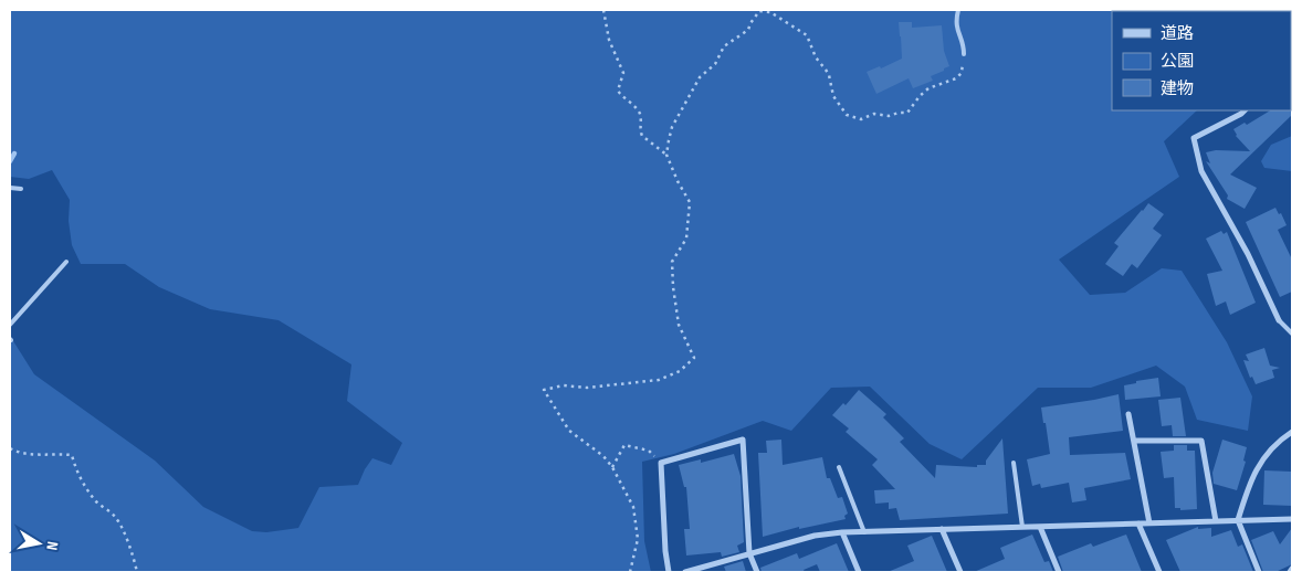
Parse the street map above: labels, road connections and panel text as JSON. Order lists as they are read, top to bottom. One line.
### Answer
{"legend":["道路","公園","建物"],"north":"right"}
